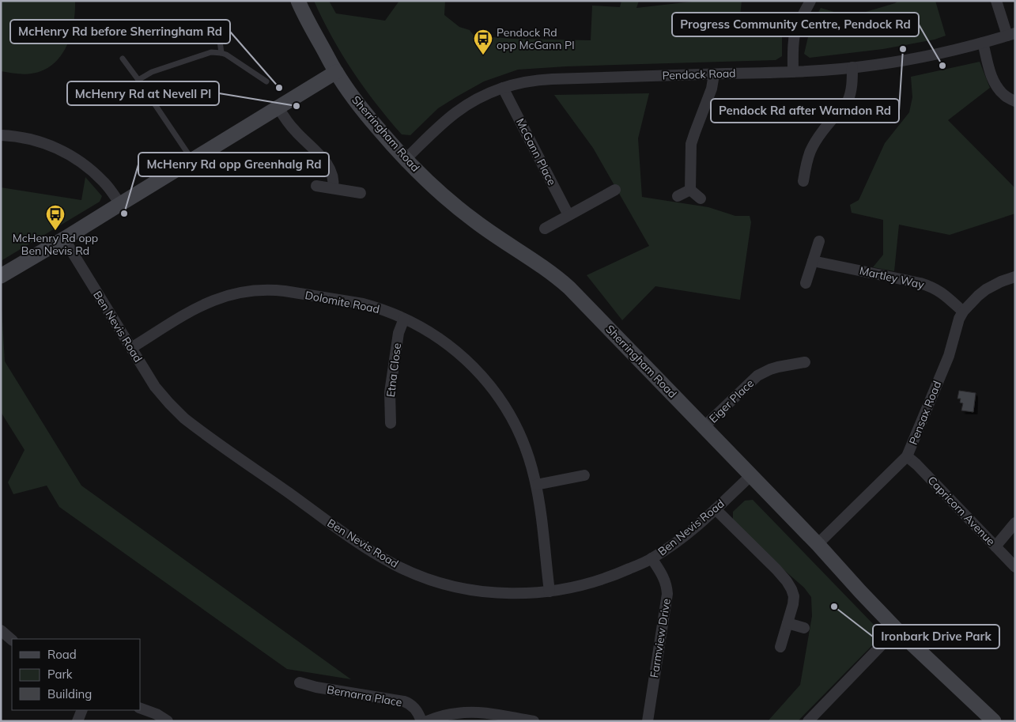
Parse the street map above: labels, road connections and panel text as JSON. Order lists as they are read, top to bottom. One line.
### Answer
{"streets":{"street":["Pendock Road","Sherringham Road","McGann Place","Martley Way","Dolomite Road","Ben Nevis Road","Etna Close","Eiger Place","Pensax Road","Capricorn Avenue","Farmview Drive","Bernarra Place"]},"crossings":[["Pendock Road","Sherringham Road"],["Pendock Road","McGann Place"],["Sherringham Road","Ben Nevis Road"],["Sherringham Road","Eiger Place"],["Sherringham Road","Pensax Road"],["Martley Way","Pensax Road"],["Dolomite Road","Ben Nevis Road"],["Dolomite Road","Etna Close"],["Ben Nevis Road","Farmview Drive"],["Pensax Road","Capricorn Avenue"]],"places":{"other":["Pendock Rd after Warndon Rd","Progress Community Centre, Pendock Rd","McHenry Rd before Sherringham Rd","McHenry Rd at Nevell Pl","McHenry Rd opp Greenhalg Rd","Ironbark Drive Park"],"bus stop":["Pendock Rd opp McGann Pl","McHenry Rd opp Ben Nevis Rd"]},"legend":["Road","Park","Building"]}
